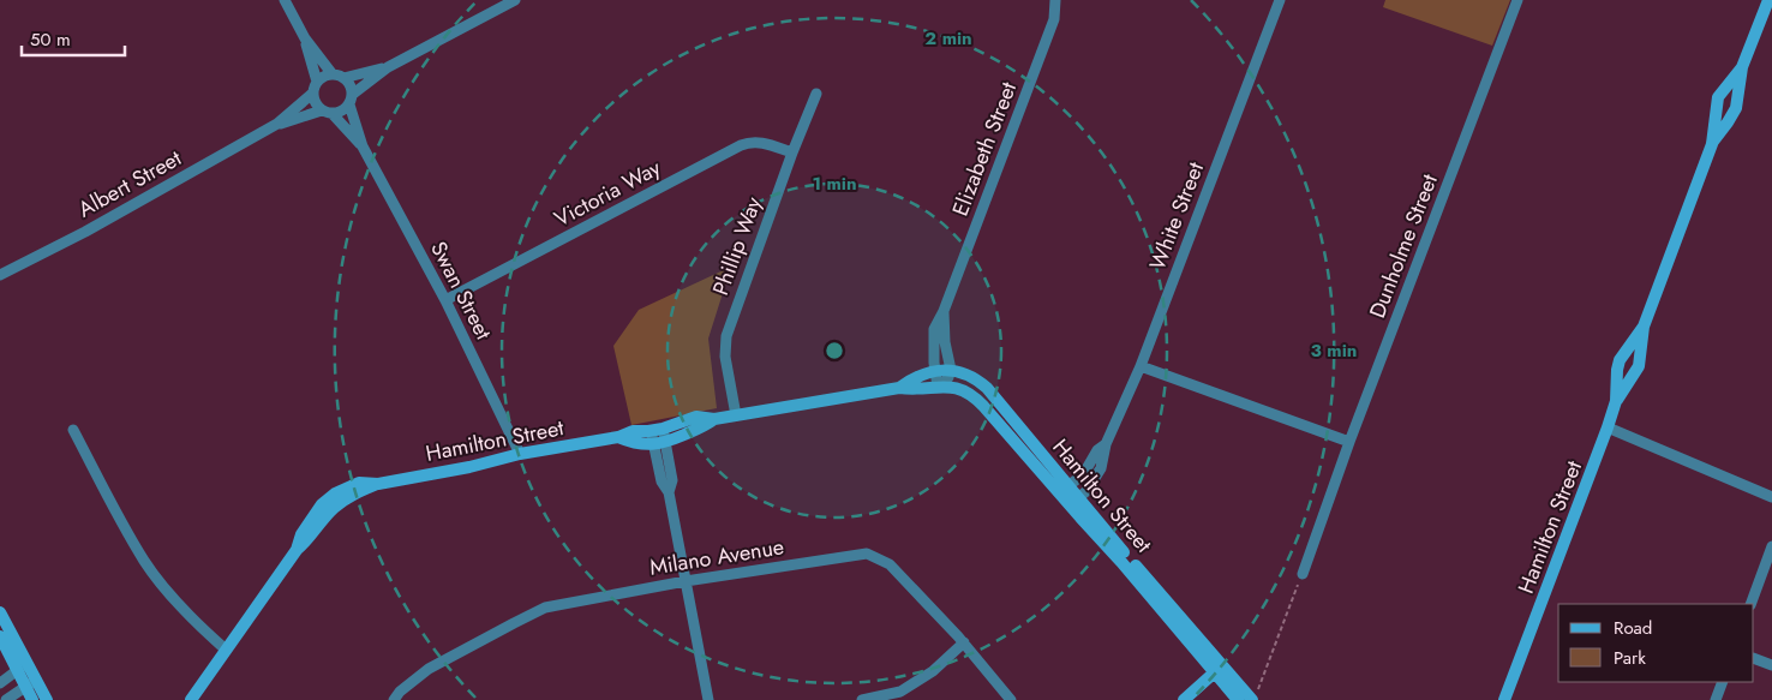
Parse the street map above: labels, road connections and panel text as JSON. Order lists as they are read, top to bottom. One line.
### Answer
{"streets":{"street":["Elizabeth Street","Albert Street","Victoria Way","White Street","Phillip Way","Dunholme Street","Swan Street","Hamilton Street","Milano Avenue"]},"crossings":[["Elizabeth Street","Hamilton Street"],["Albert Street","Swan Street"],["Victoria Way","Phillip Way"],["Victoria Way","Swan Street"],["White Street","Hamilton Street"],["Phillip Way","Hamilton Street"],["Swan Street","Hamilton Street"]],"legend":["Road","Park"],"scale_bar":"50 m","rings":["2 min","1 min","3 min"]}
